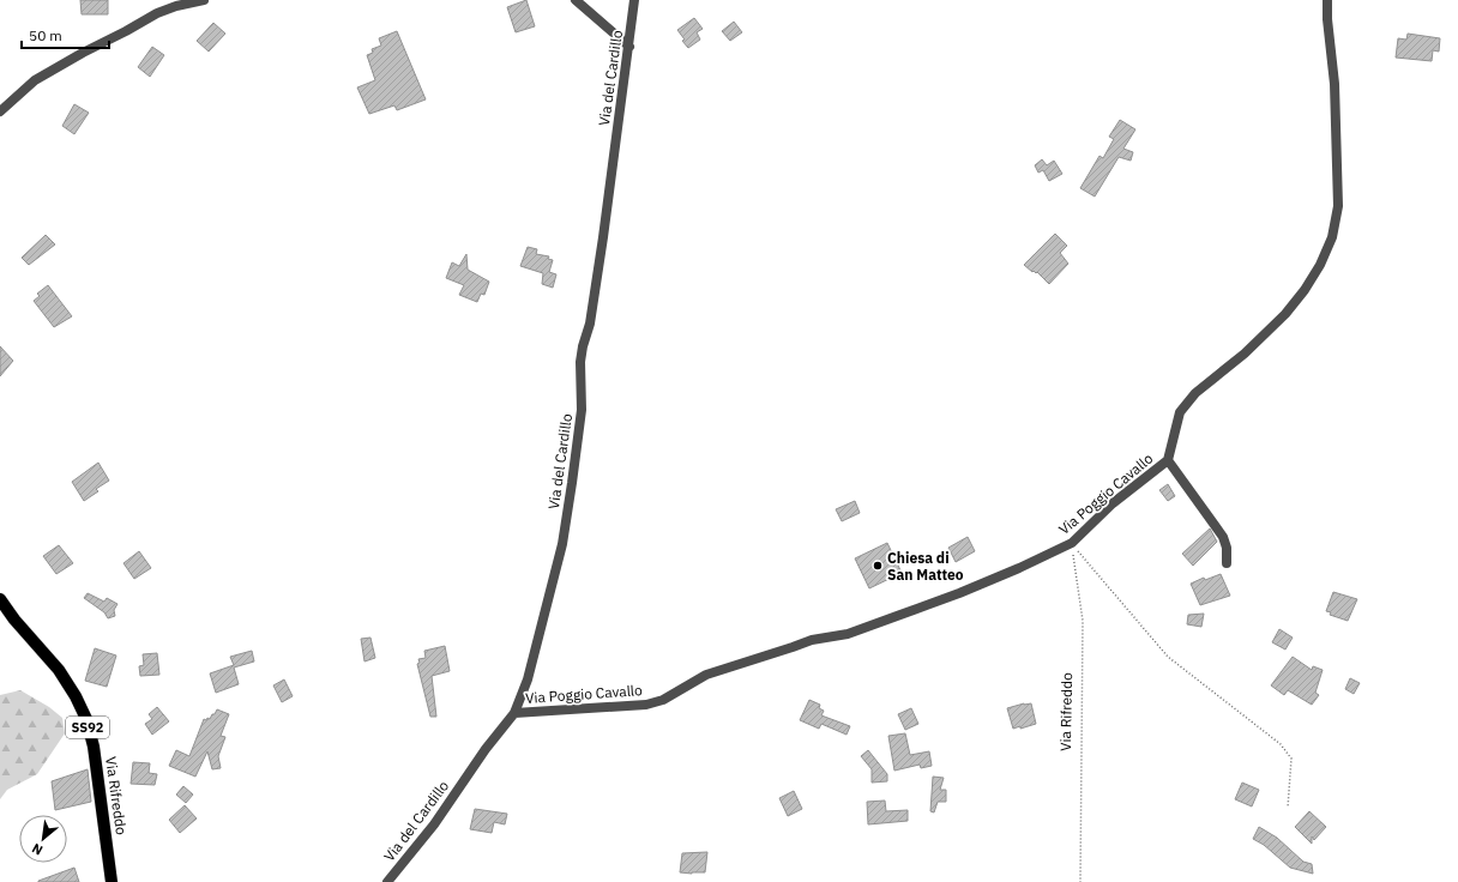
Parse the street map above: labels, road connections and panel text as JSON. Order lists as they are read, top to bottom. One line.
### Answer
{"streets":{"main road":["Via Rifreddo","SS92"],"street":["Via del Cardillo","Via Poggio Cavallo"]},"crossings":[["Via del Cardillo","Via Poggio Cavallo"],["Via Poggio Cavallo","Via Rifreddo"]],"places":["Chiesa di San Matteo"],"scale_bar":"50 m","north":"bottom left"}
